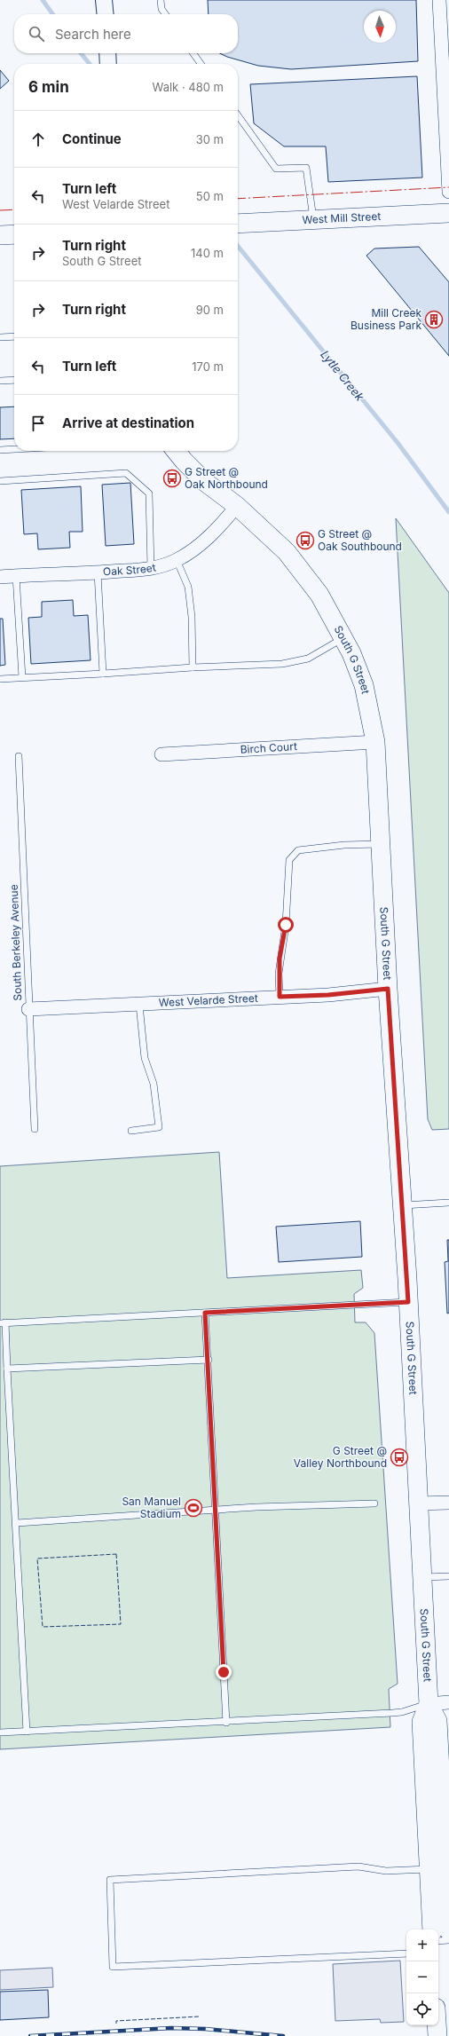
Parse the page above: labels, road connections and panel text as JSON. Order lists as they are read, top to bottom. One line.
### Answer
{"streets":{"main road":["West Mill Street","South G Street"],"street":["Oak Street","Birch Court","West Velarde Street"],"lane":["South Berkeley Avenue"]},"crossings":[["Oak Street","South G Street"],["South G Street","Birch Court"],["South G Street","West Velarde Street"],["South Berkeley Avenue","West Velarde Street"]],"water":["Lytle Creek"],"places":{"building":["Mill Creek Business Park"],"bus stop":["G Street @ Oak Northbound","G Street @ Oak Southbound","G Street @ Valley Northbound"],"sports":["San Manuel Stadium"]},"north":"bottom","page":{"search":"Search here","heading":["6 min","Walk · 480 m"],"list":[["Continue","30 m"],["Turn left","West Velarde Street","50 m"],["Turn right","South G Street","140 m"],["Turn right","90 m"],["Turn left","170 m"],"Arrive at destination"],"map_buttons":["+","−"]}}
